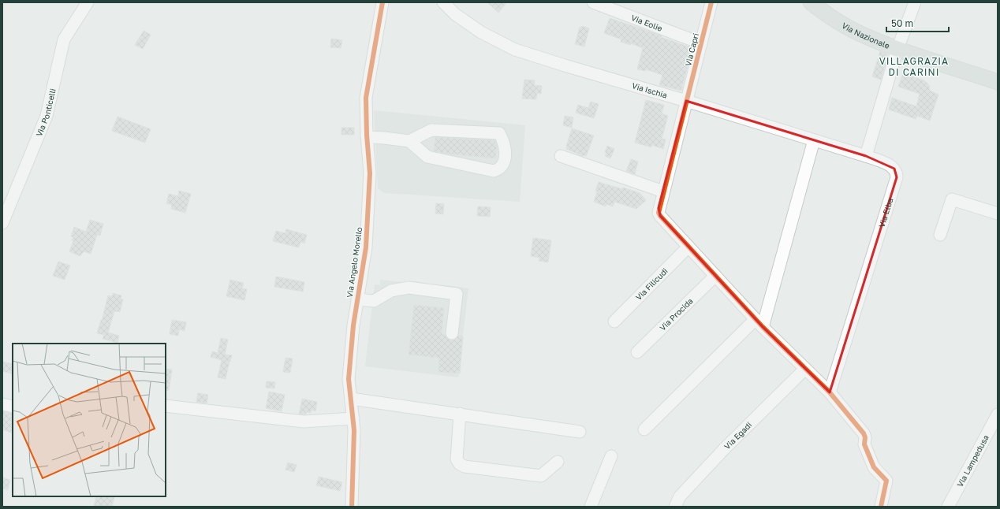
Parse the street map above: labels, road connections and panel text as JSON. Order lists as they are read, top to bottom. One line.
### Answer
{"streets":{"main road":["Via Nazionale"],"street":["Via Eolie","Via Capri","Via Ischia","Via Ponticelli","Via Elba","Via Angelo Morello","Via Filicudi","Via Procida","Via Egadi","Via Lampedusa"]},"crossings":[["Via Eolie","Via Capri"],["Via Capri","Via Ischia"],["Via Capri","Via Filicudi"],["Via Ischia","Via Elba"]],"districts":["VILLAGRAZIA DI CARINI"],"scale_bar":"50 m"}
